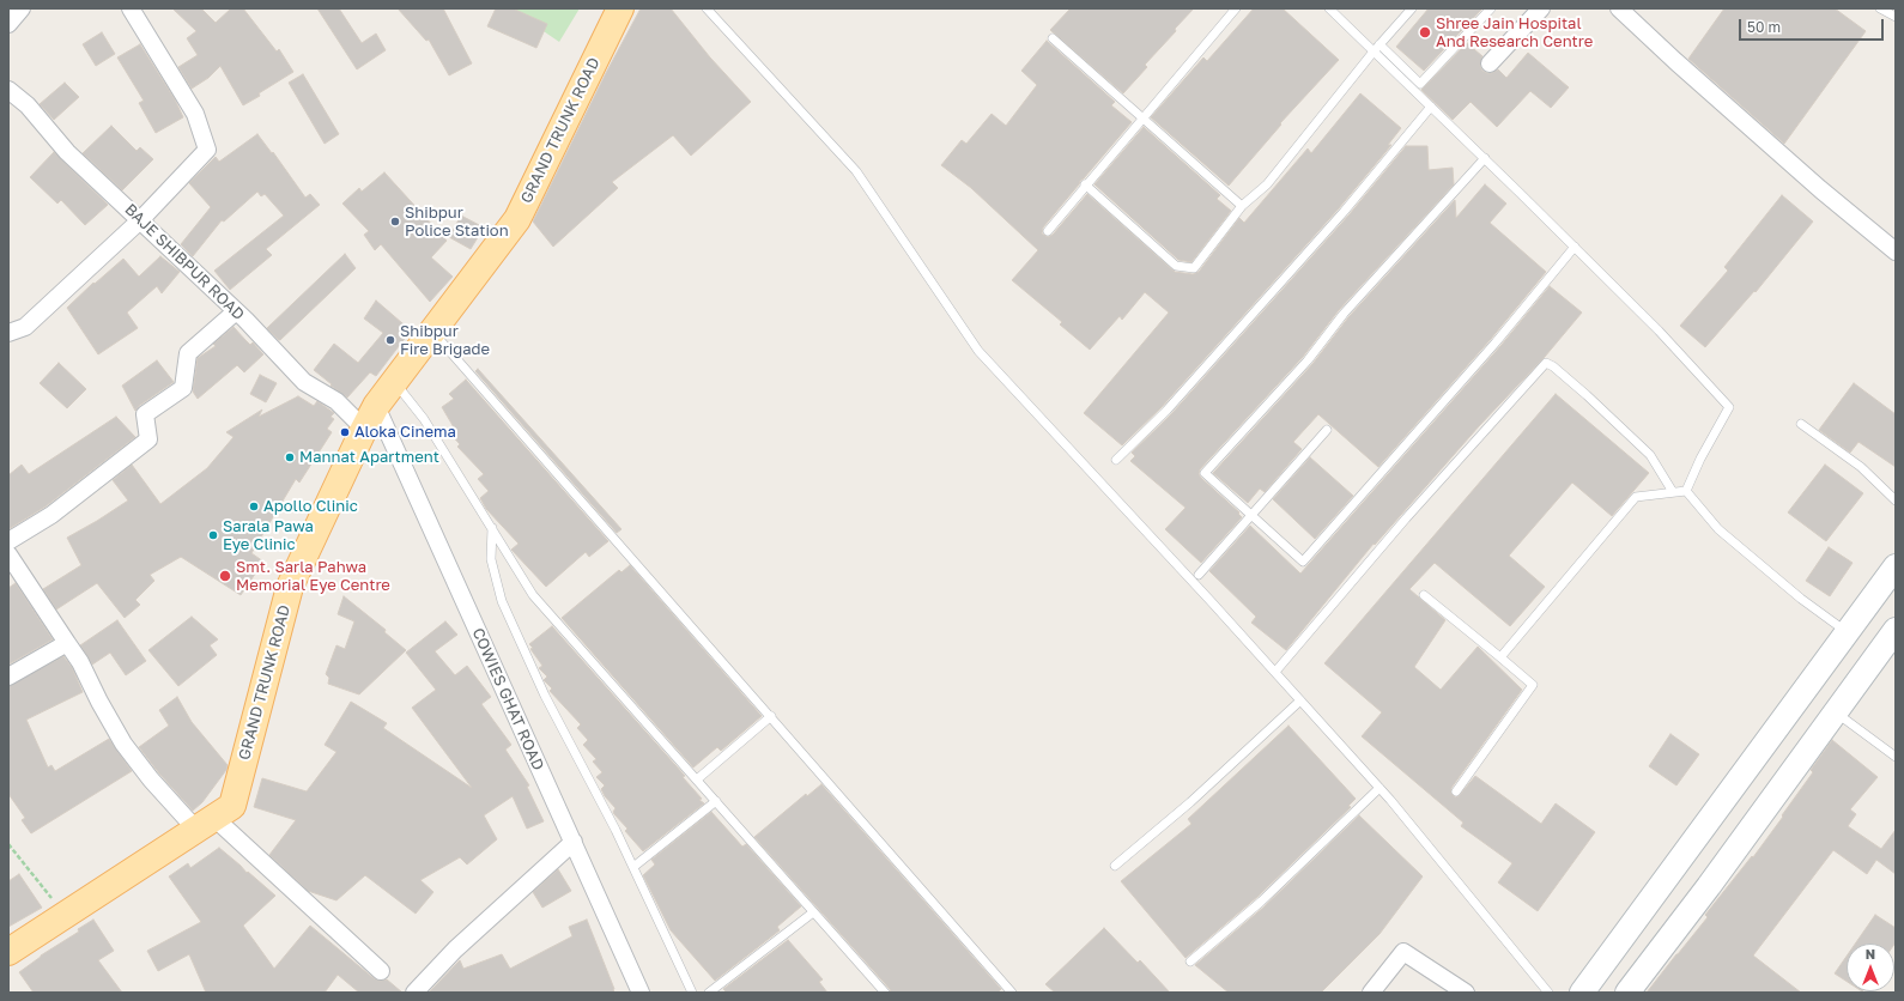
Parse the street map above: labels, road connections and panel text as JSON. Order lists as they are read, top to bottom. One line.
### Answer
{"streets":{"main road":["GRAND TRUNK ROAD"],"street":["BAJE SHIBPUR ROAD","COWIES GHAT ROAD"]},"crossings":[["GRAND TRUNK ROAD","BAJE SHIBPUR ROAD"],["GRAND TRUNK ROAD","COWIES GHAT ROAD"]],"places":["Shree Jain Hospital And Research Centre","Shibpur Police Station","Shibpur Fire Brigade","Aloka Cinema","Mannat Apartment","Apollo Clinic","Sarala Pawa Eye Clinic","Smt. Sarla Pahwa Memorial Eye Centre"],"scale_bar":"50 m","north":"top"}
